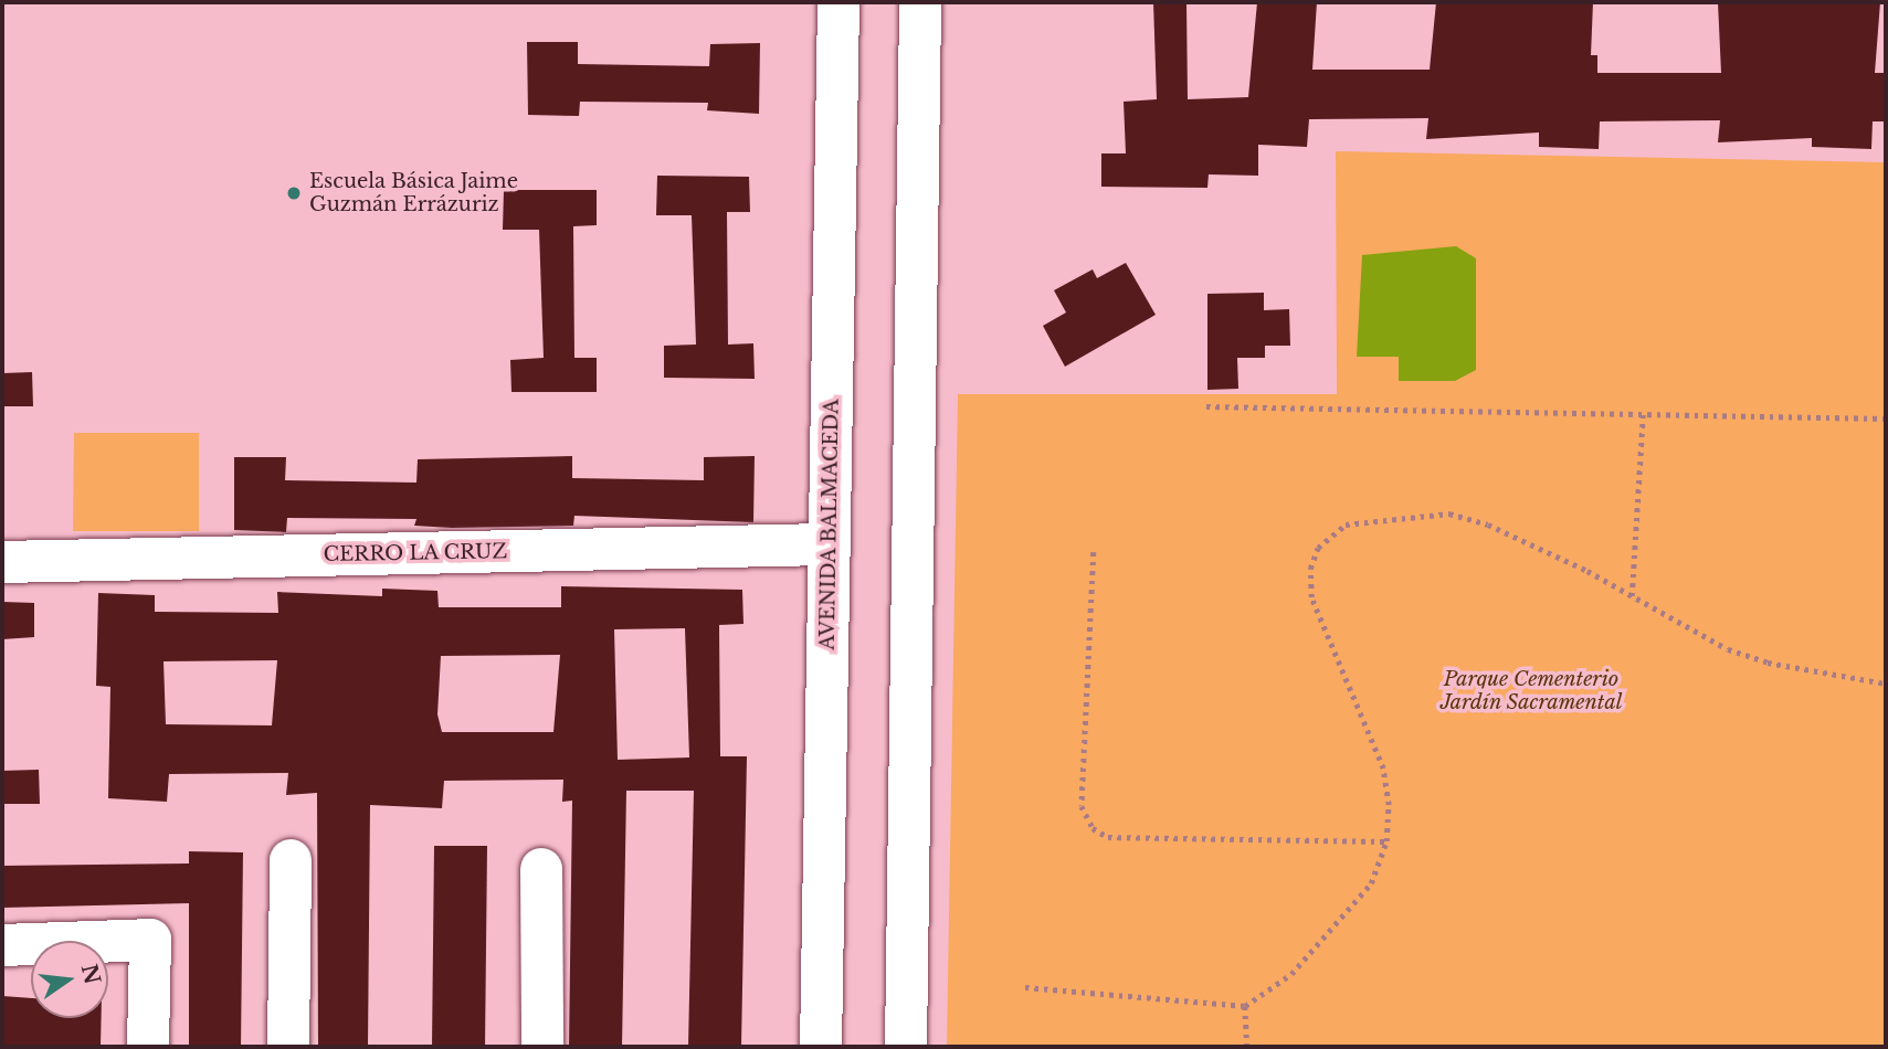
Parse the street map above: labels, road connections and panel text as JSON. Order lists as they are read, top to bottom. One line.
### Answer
{"streets":{"street":["AVENIDA BALMACEDA","CERRO LA CRUZ"]},"crossings":[["AVENIDA BALMACEDA","CERRO LA CRUZ"]],"parks":["Parque Cementerio Jardín Sacramental"],"places":["Escuela Básica Jaime Guzmán Errázuriz"],"north":"right"}
